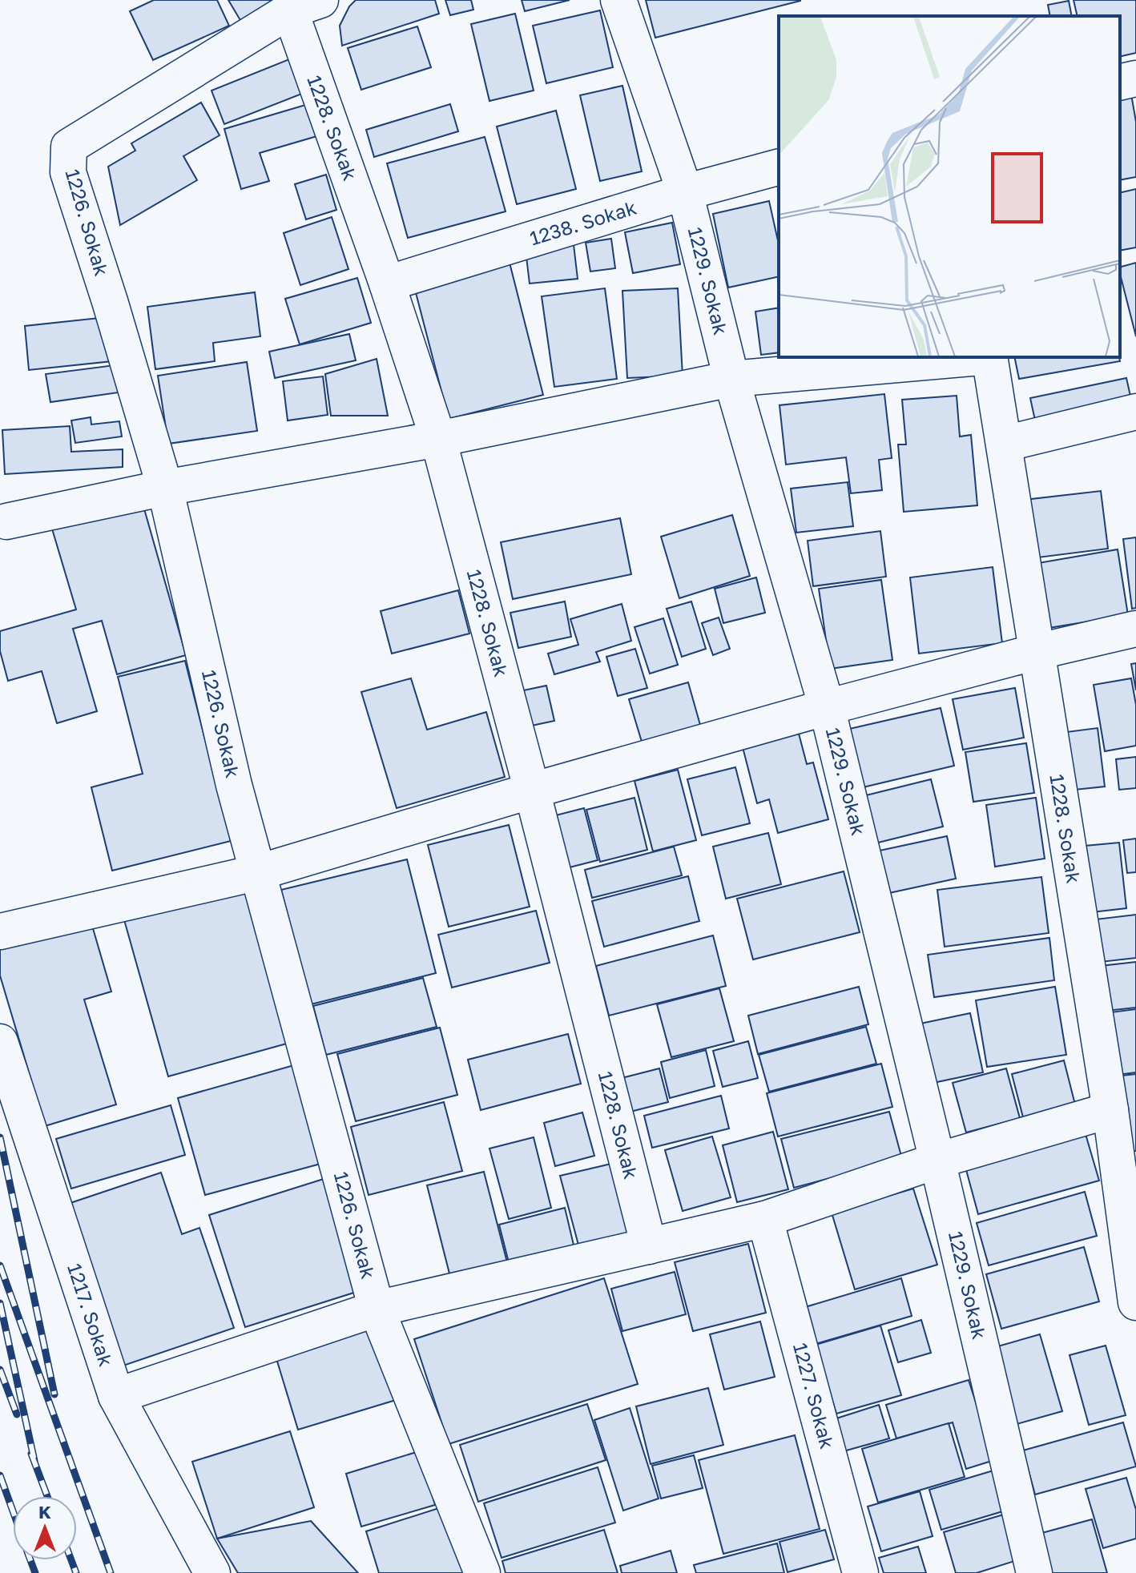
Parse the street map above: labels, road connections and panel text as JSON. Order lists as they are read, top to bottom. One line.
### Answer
{"streets":{"street":["1228. Sokak","1226. Sokak","1238. Sokak","1229. Sokak","1217. Sokak","1227. Sokak"]},"crossings":[["1228. Sokak","1226. Sokak"],["1228. Sokak","1238. Sokak"],["1238. Sokak","1229. Sokak"]],"north":"top"}
